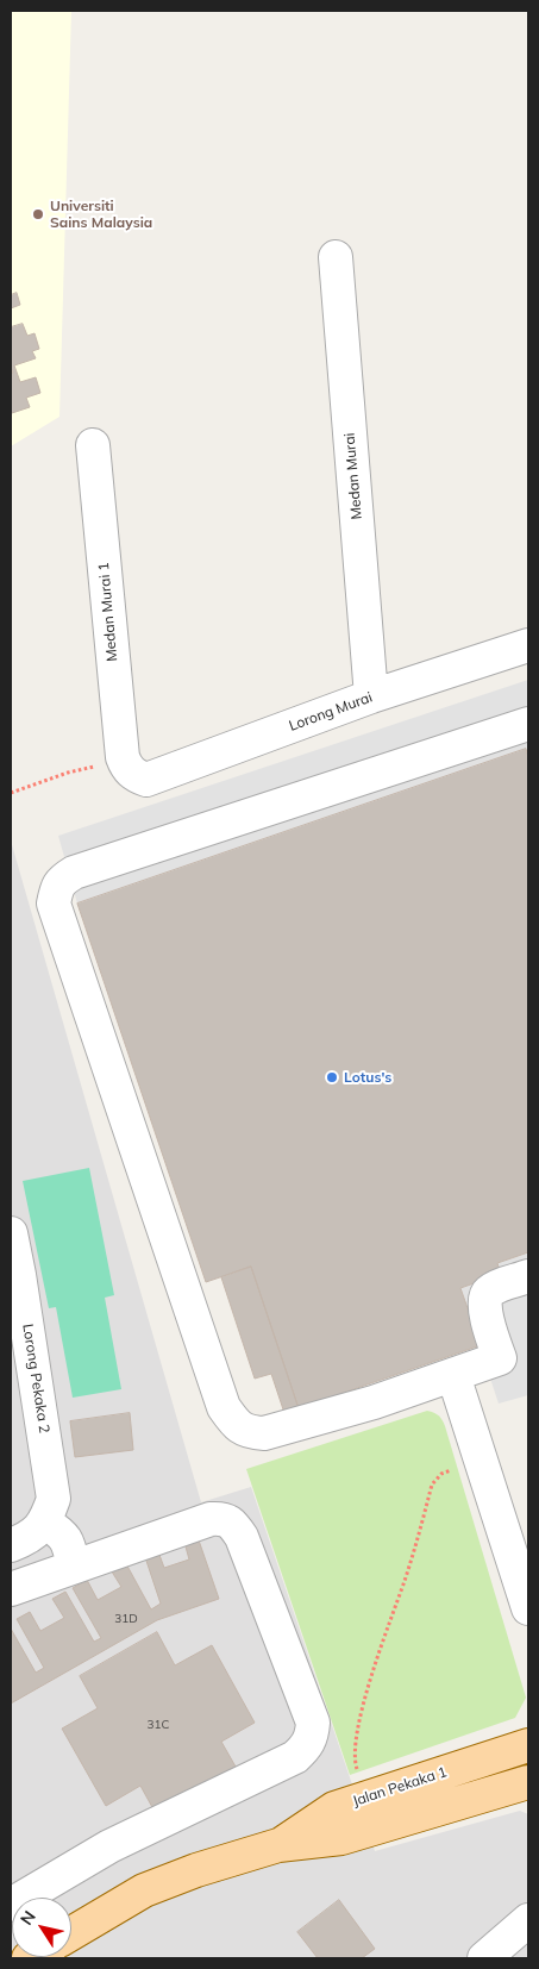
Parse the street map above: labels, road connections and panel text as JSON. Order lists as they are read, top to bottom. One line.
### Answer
{"streets":{"main road":["Jalan Pekaka 1"],"street":["Medan Murai","Medan Murai 1","Lorong Murai","Lorong Pekaka 2"]},"crossings":[["Medan Murai","Lorong Murai"],["Medan Murai 1","Lorong Murai"]],"places":["Universiti Sains Malaysia","Lotus's"],"house_numbers":["31D","31C"],"north":"top left"}
